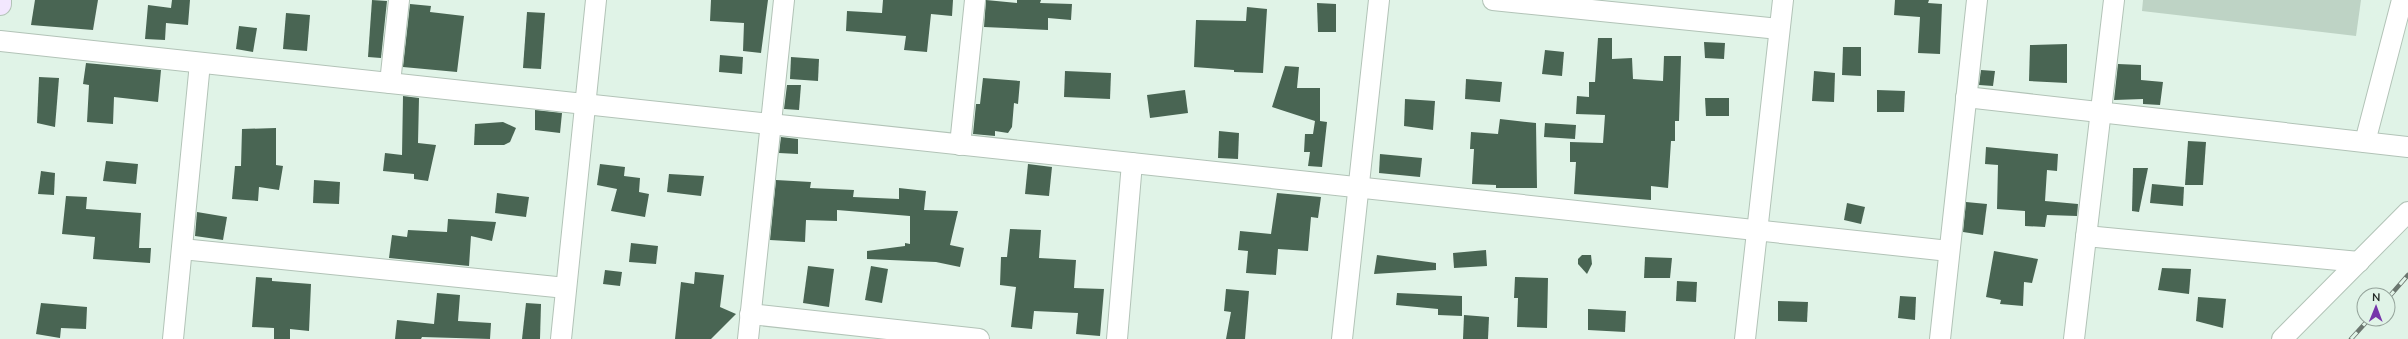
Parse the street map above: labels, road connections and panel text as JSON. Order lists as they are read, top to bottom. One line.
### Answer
{"north":"top"}
